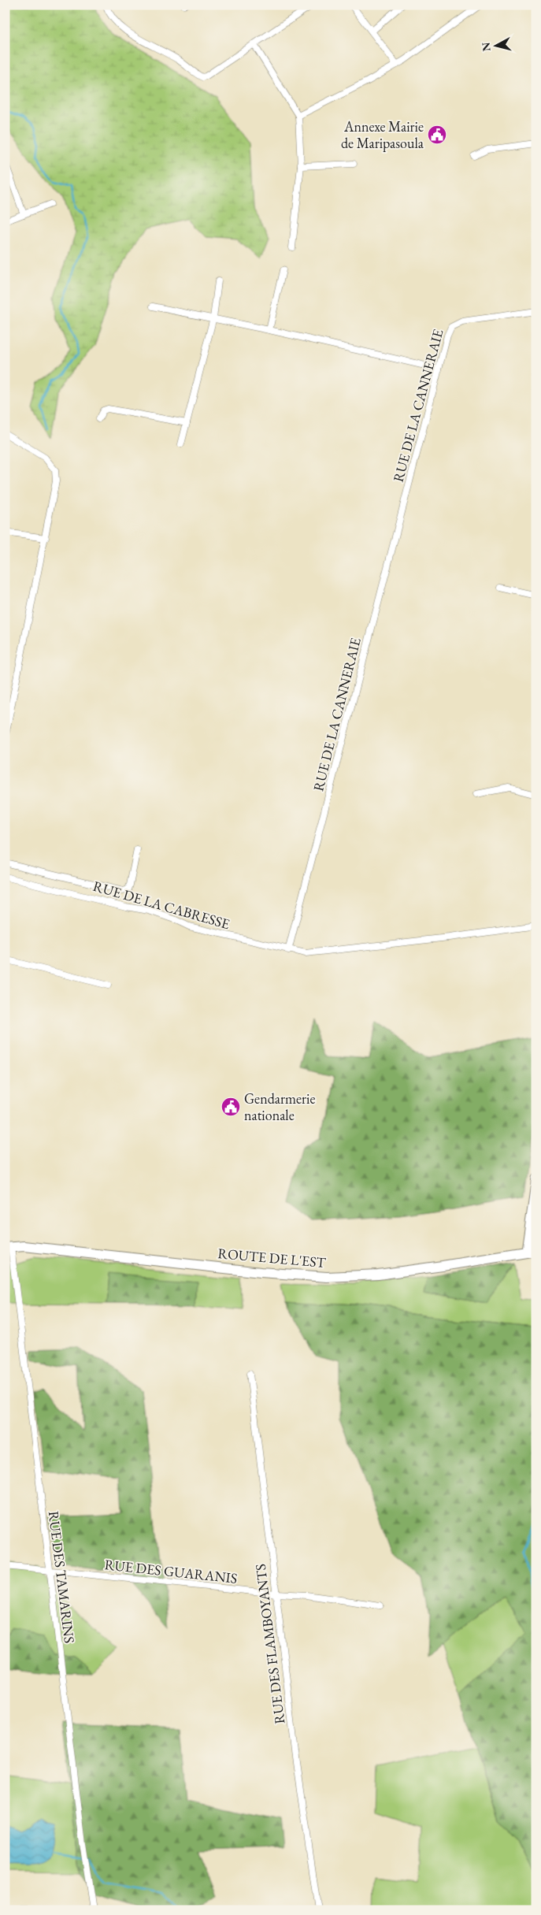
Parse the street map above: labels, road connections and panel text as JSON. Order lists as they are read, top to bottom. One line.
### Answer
{"streets":{"main road":["ROUTE DE L'EST"],"street":["RUE DE LA CANNERAIE","RUE DE LA CABRESSE","RUE DES GUARANIS","RUE DES TAMARINS","RUE DES FLAMBOYANTS"]},"crossings":[["RUE DE LA CANNERAIE","RUE DE LA CABRESSE"],["ROUTE DE L'EST","RUE DES TAMARINS"],["RUE DES GUARANIS","RUE DES TAMARINS"],["RUE DES GUARANIS","RUE DES FLAMBOYANTS"]],"places":{"public building":["Annexe Mairie de Maripasoula","Gendarmerie nationale"]},"north":"left"}
